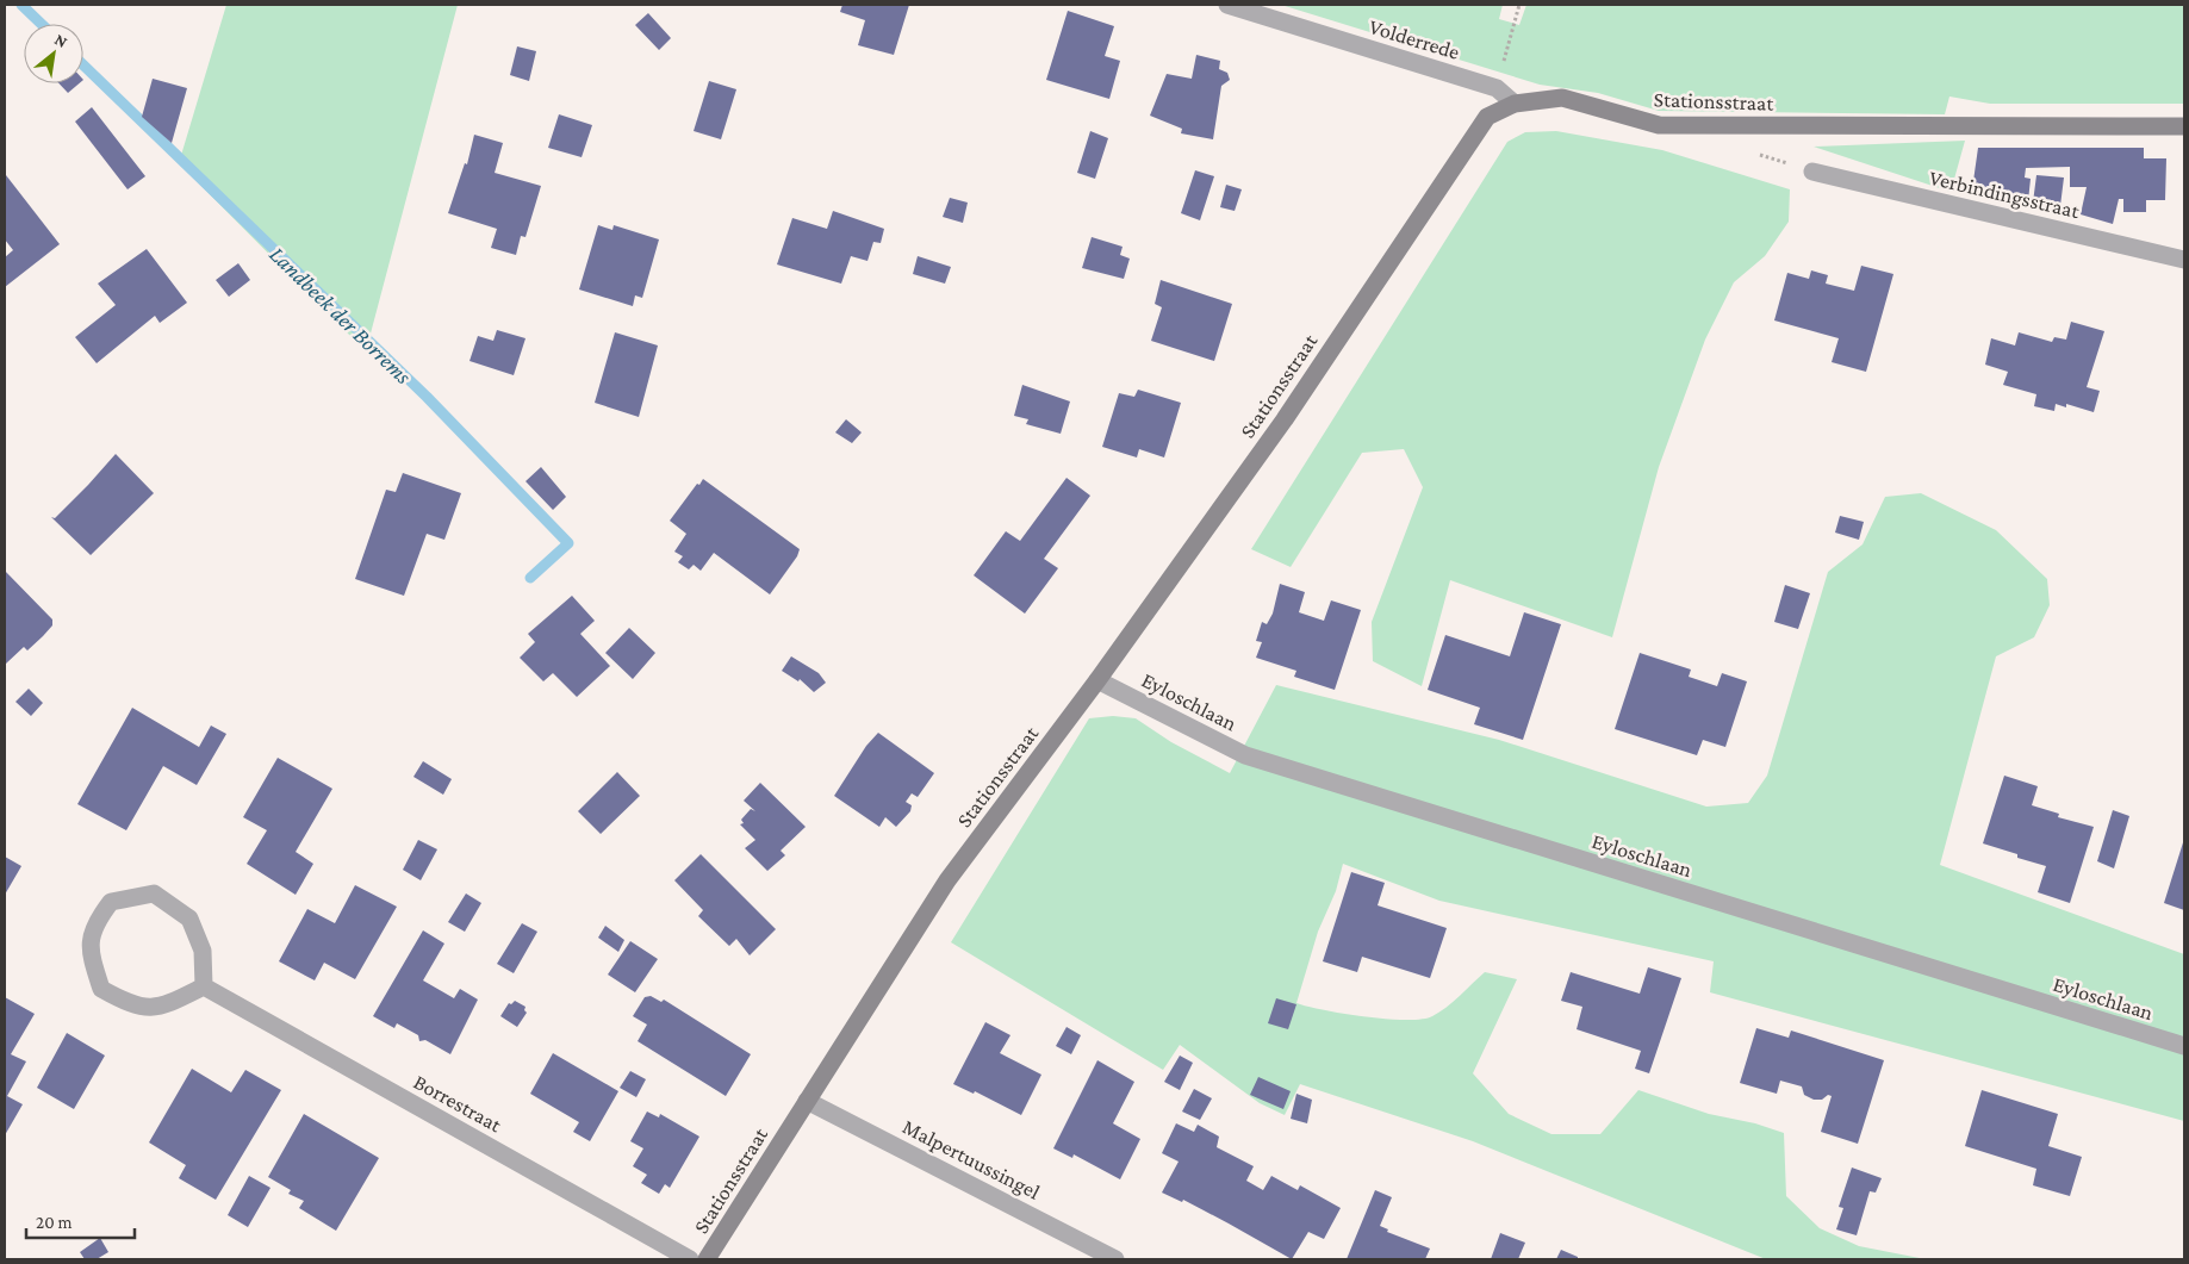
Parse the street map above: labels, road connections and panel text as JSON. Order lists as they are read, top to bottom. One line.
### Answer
{"streets":{"street":["Volderrede","Stationsstraat","Verbindingsstraat","Eyloschlaan","Borrestraat","Malpertuussingel"]},"crossings":[["Volderrede","Stationsstraat"],["Stationsstraat","Eyloschlaan"],["Stationsstraat","Malpertuussingel"]],"water":["Landbeek der Borrems"],"scale_bar":"20 m","north":"top right"}
